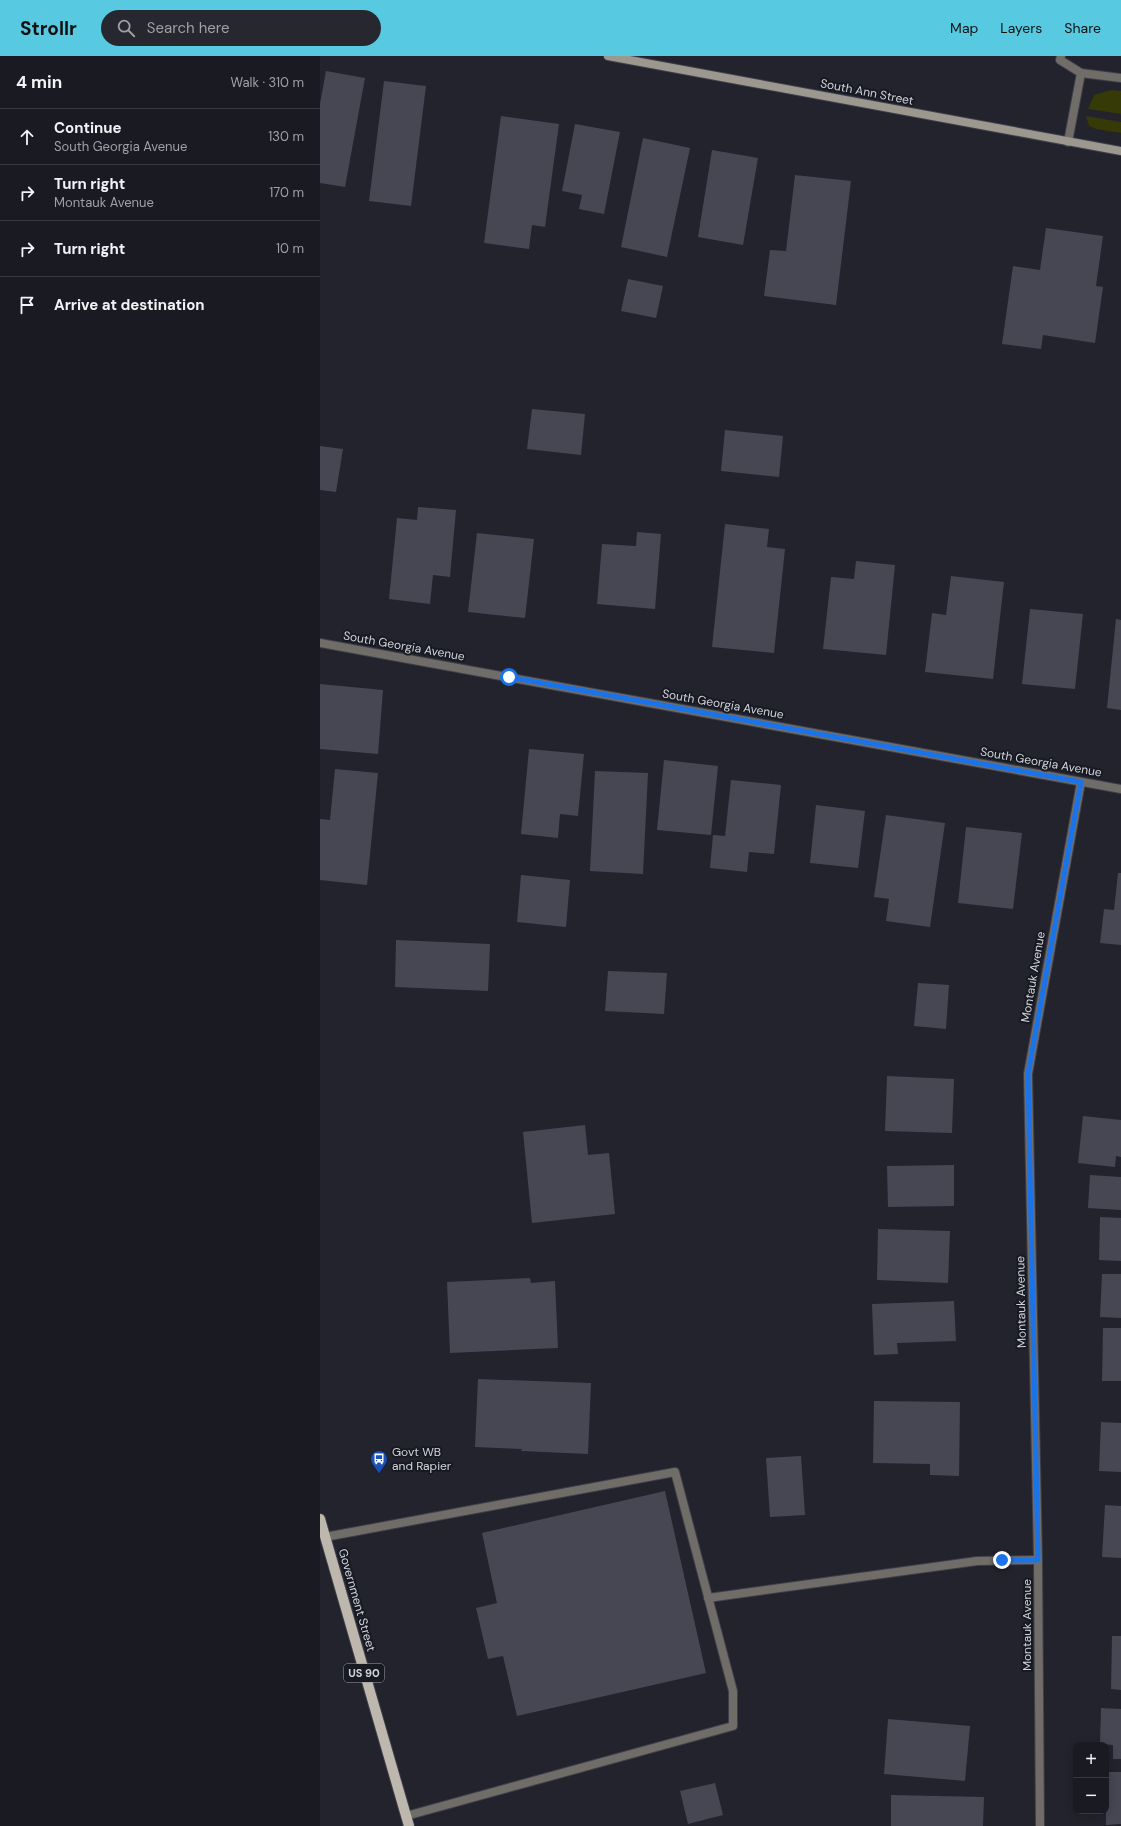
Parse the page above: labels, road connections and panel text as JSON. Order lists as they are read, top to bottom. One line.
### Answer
{"streets":{"main road":["Government Street","US 90"],"street":["South Ann Street","South Georgia Avenue","Montauk Avenue"]},"crossings":[["South Georgia Avenue","Montauk Avenue"]],"places":{"bus stop":["Govt WB and Rapier"]},"page":{"header":"Strollr","search":"Search here","nav":["Map","Layers","Share"],"heading":["4 min","Walk · 310 m"],"list":[["Continue","South Georgia Avenue","130 m"],["Turn right","Montauk Avenue","170 m"],["Turn right","10 m"],"Arrive at destination"],"map_buttons":["+","−"]}}
